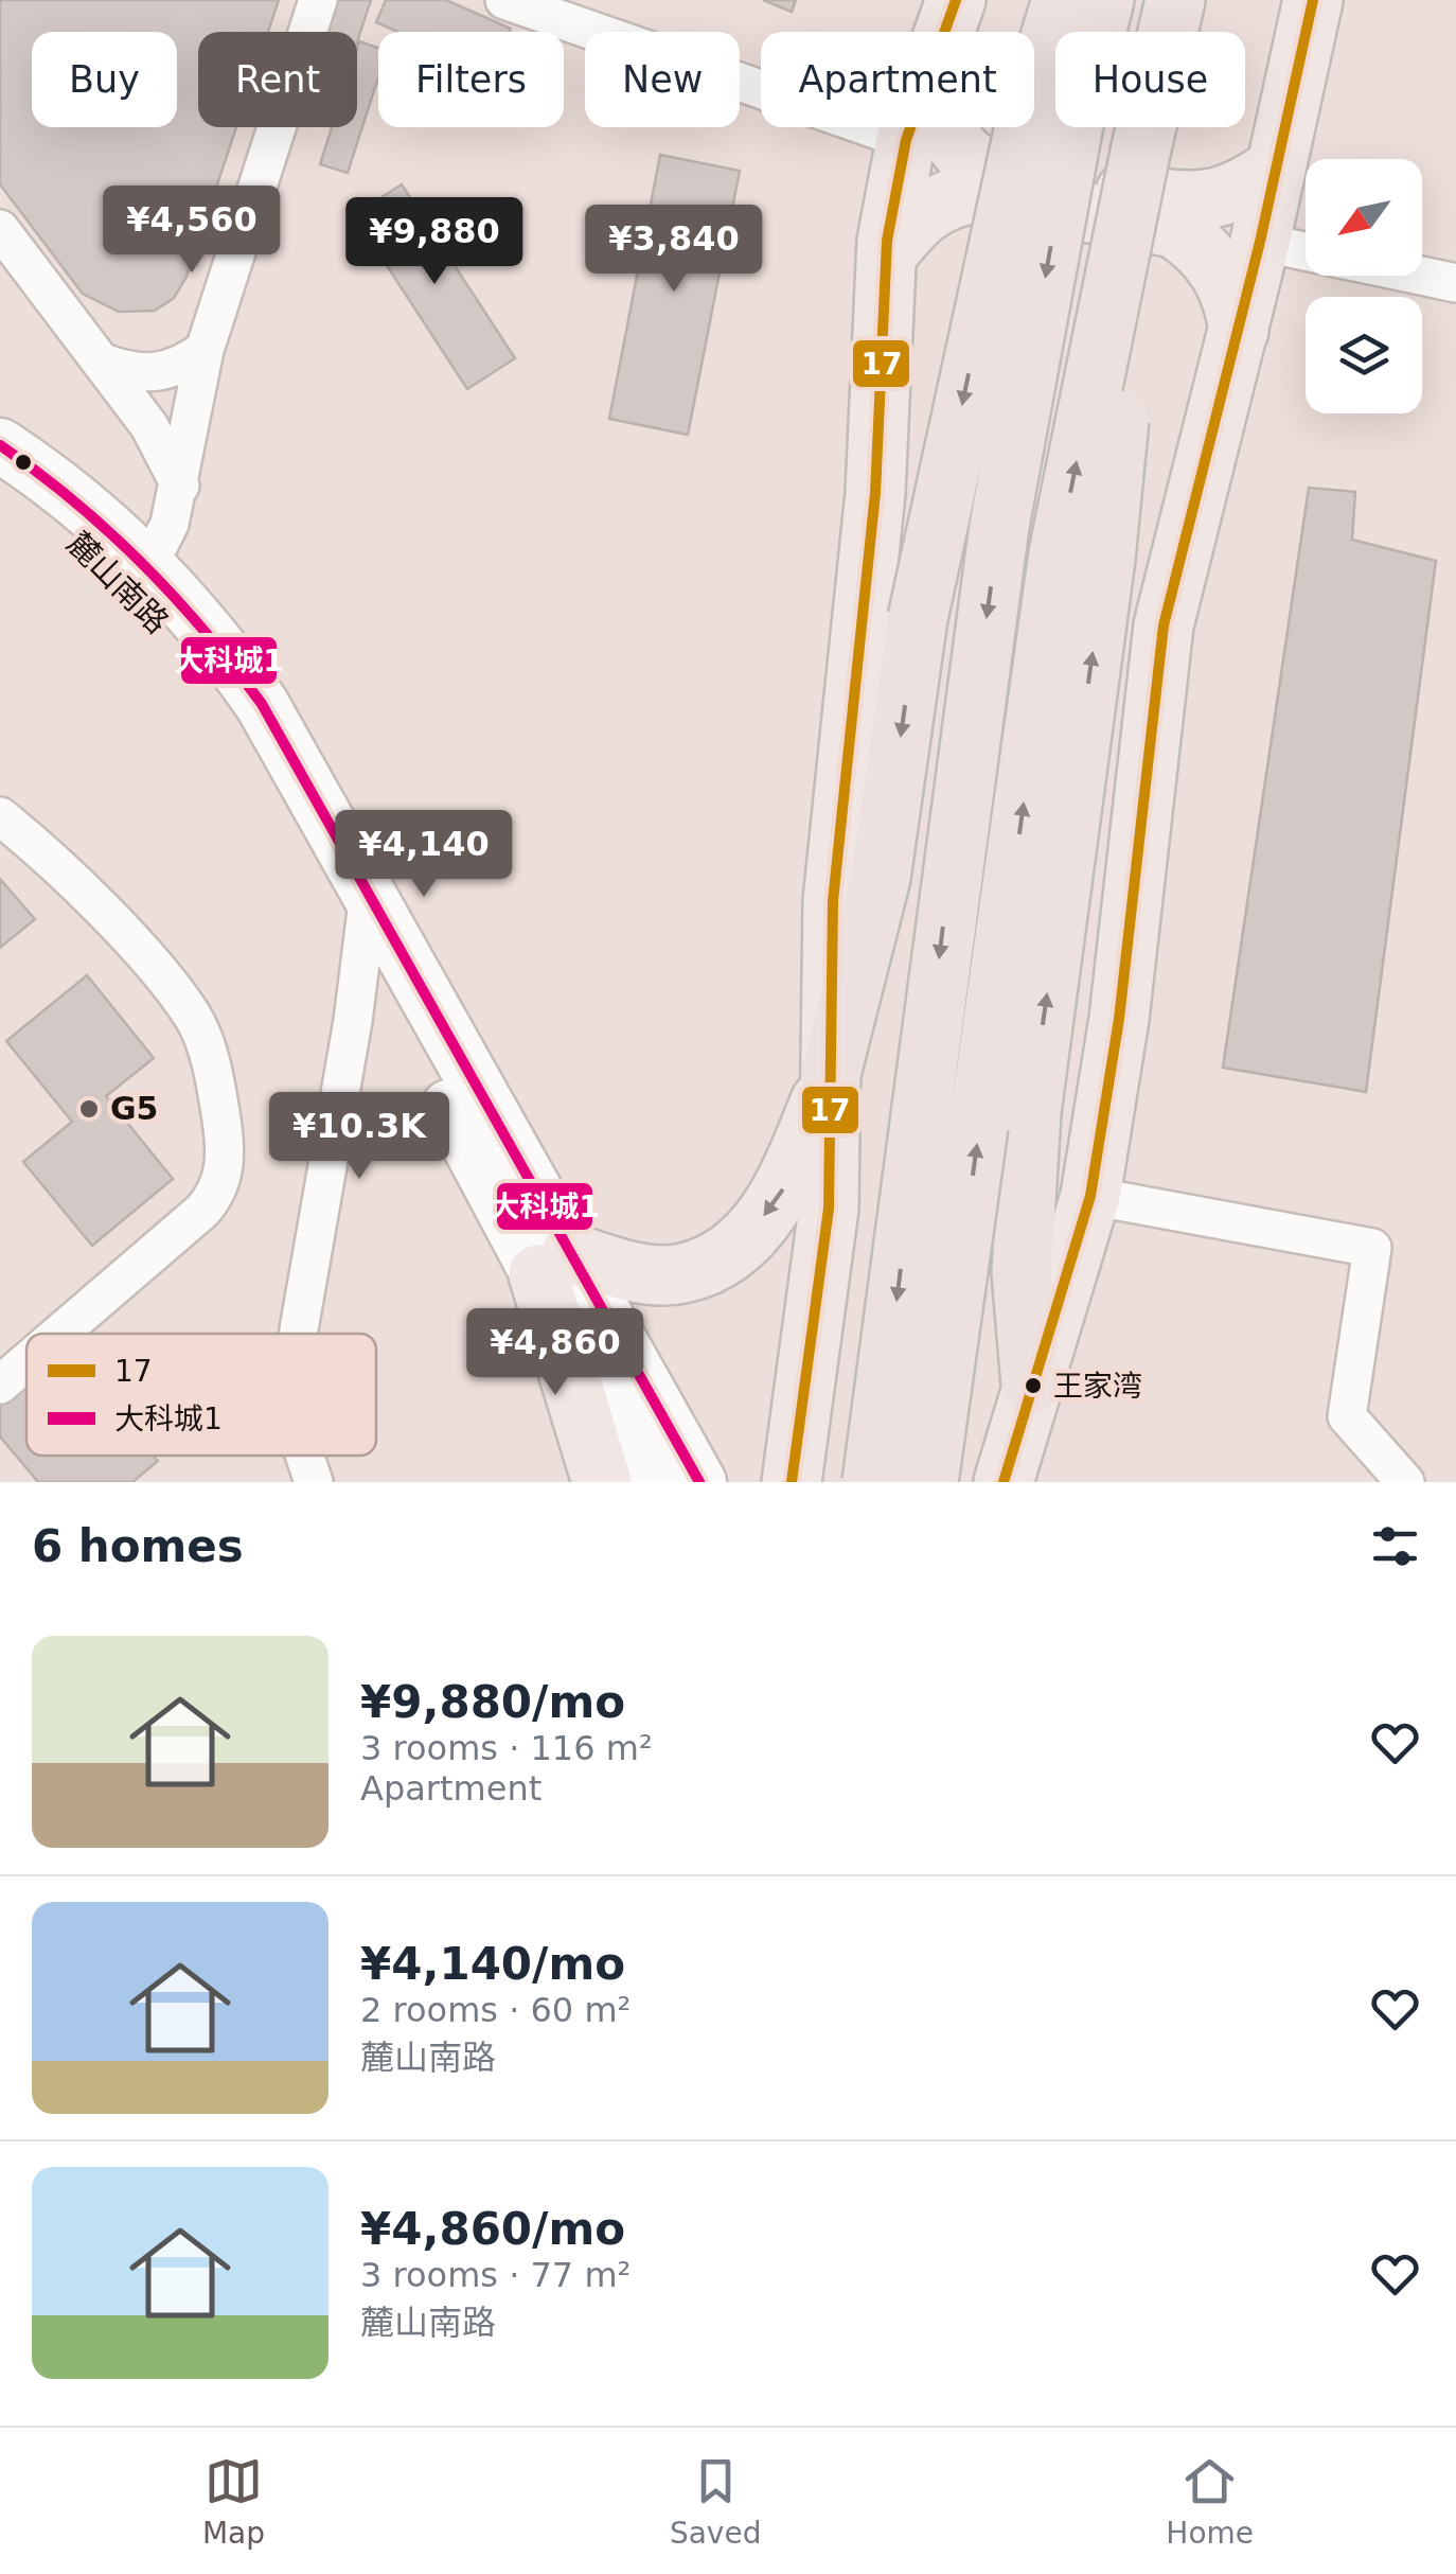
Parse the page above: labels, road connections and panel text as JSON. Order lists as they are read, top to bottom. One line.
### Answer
{"streets":{"main road":["麓山南路"]},"places":["G5","王家湾"],"lines":["transit line 17","transit line 大科城1"],"legend":["17","大科城1"],"north":"bottom left","page":{"chip":["Buy","Rent","Filters","New","Apartment","House"],"price":["¥4,560","¥9,880","¥3,840","¥4,140","¥10.3K","¥4,860"],"heading":"6 homes","list":[{"name":"¥9,880/mo","note":"3 rooms · 116 m² · Apartment"},{"name":"¥4,140/mo","note":"2 rooms · 60 m² · 麓山南路"},{"name":"¥4,860/mo","note":"3 rooms · 77 m² · 麓山南路"}],"tabs":["Map","Saved","Home"]}}
